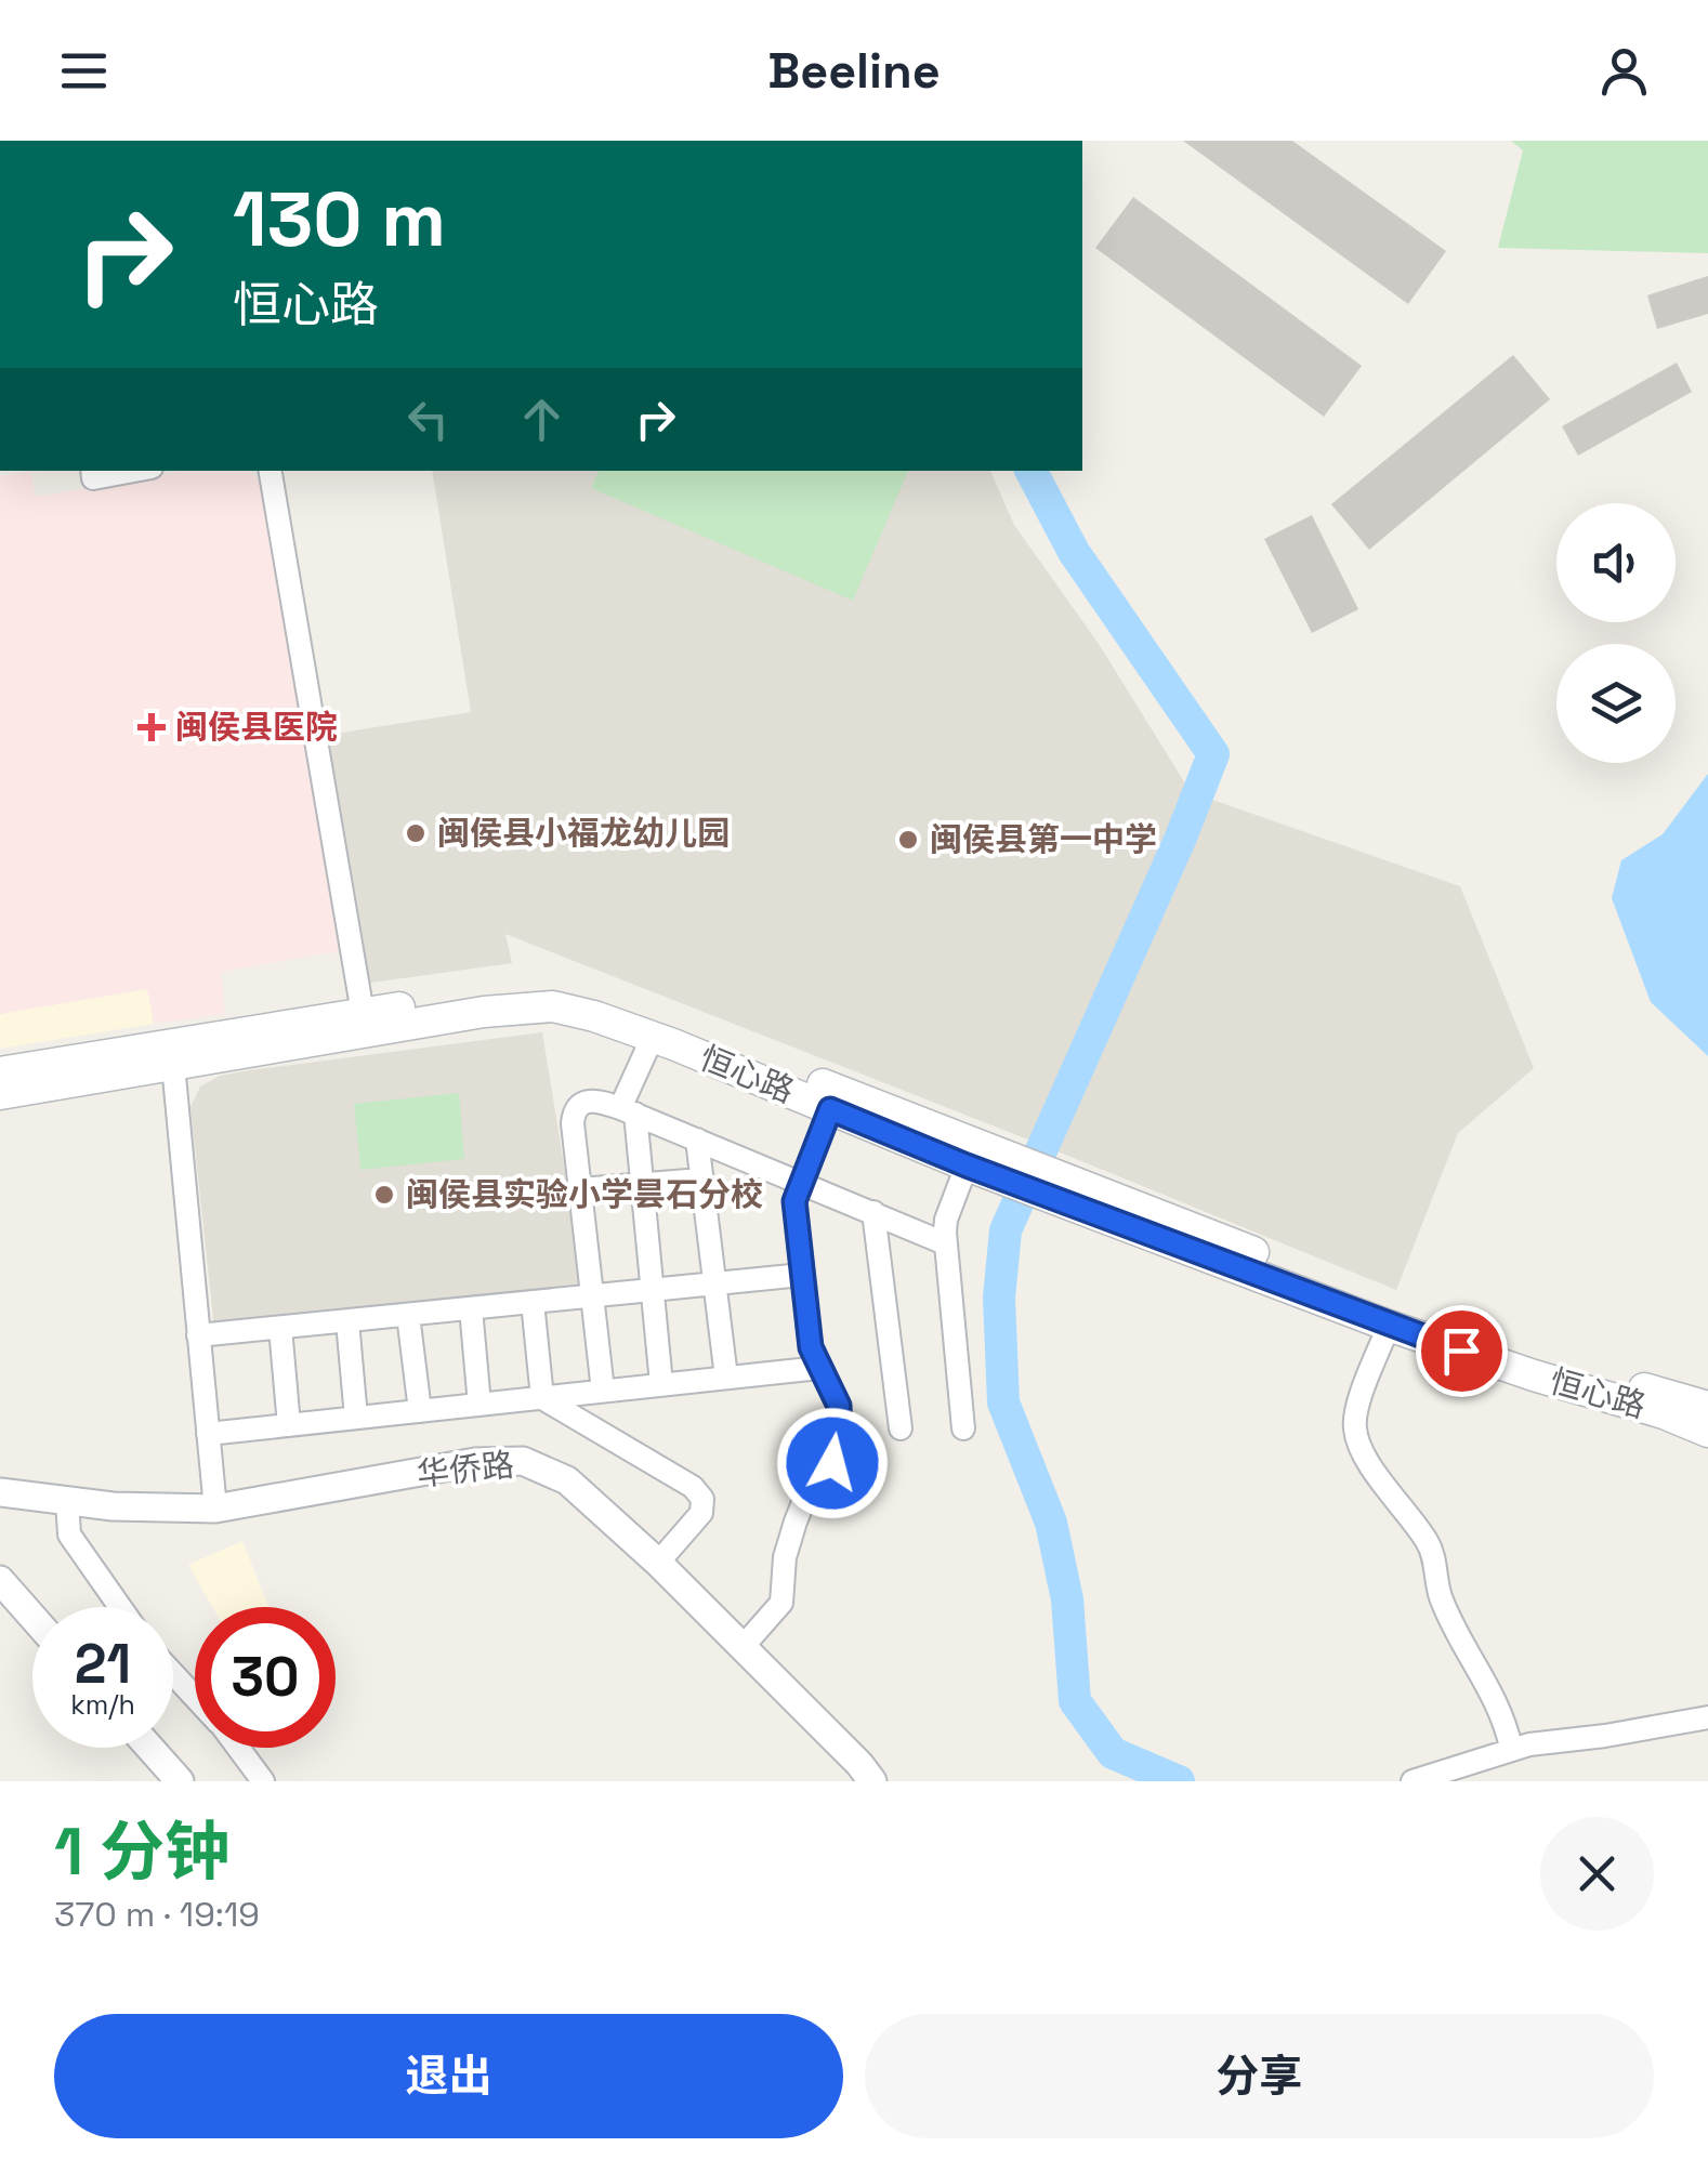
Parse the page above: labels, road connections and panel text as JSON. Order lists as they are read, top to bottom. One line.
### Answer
{"streets":{"main road":["恒心路"],"street":["华侨路"]},"places":{"health":["闽侯县医院"],"other":["闽侯县小福龙幼儿园","闽侯县第一中学","闽侯县实验小学昙石分校"]},"page":{"header":"Beeline","turn":["130 m","恒心路"],"speed":"21 km/h","limit":"30","heading":["1 分钟","370 m · 19:19"],"buttons":["退出","分享"]}}
